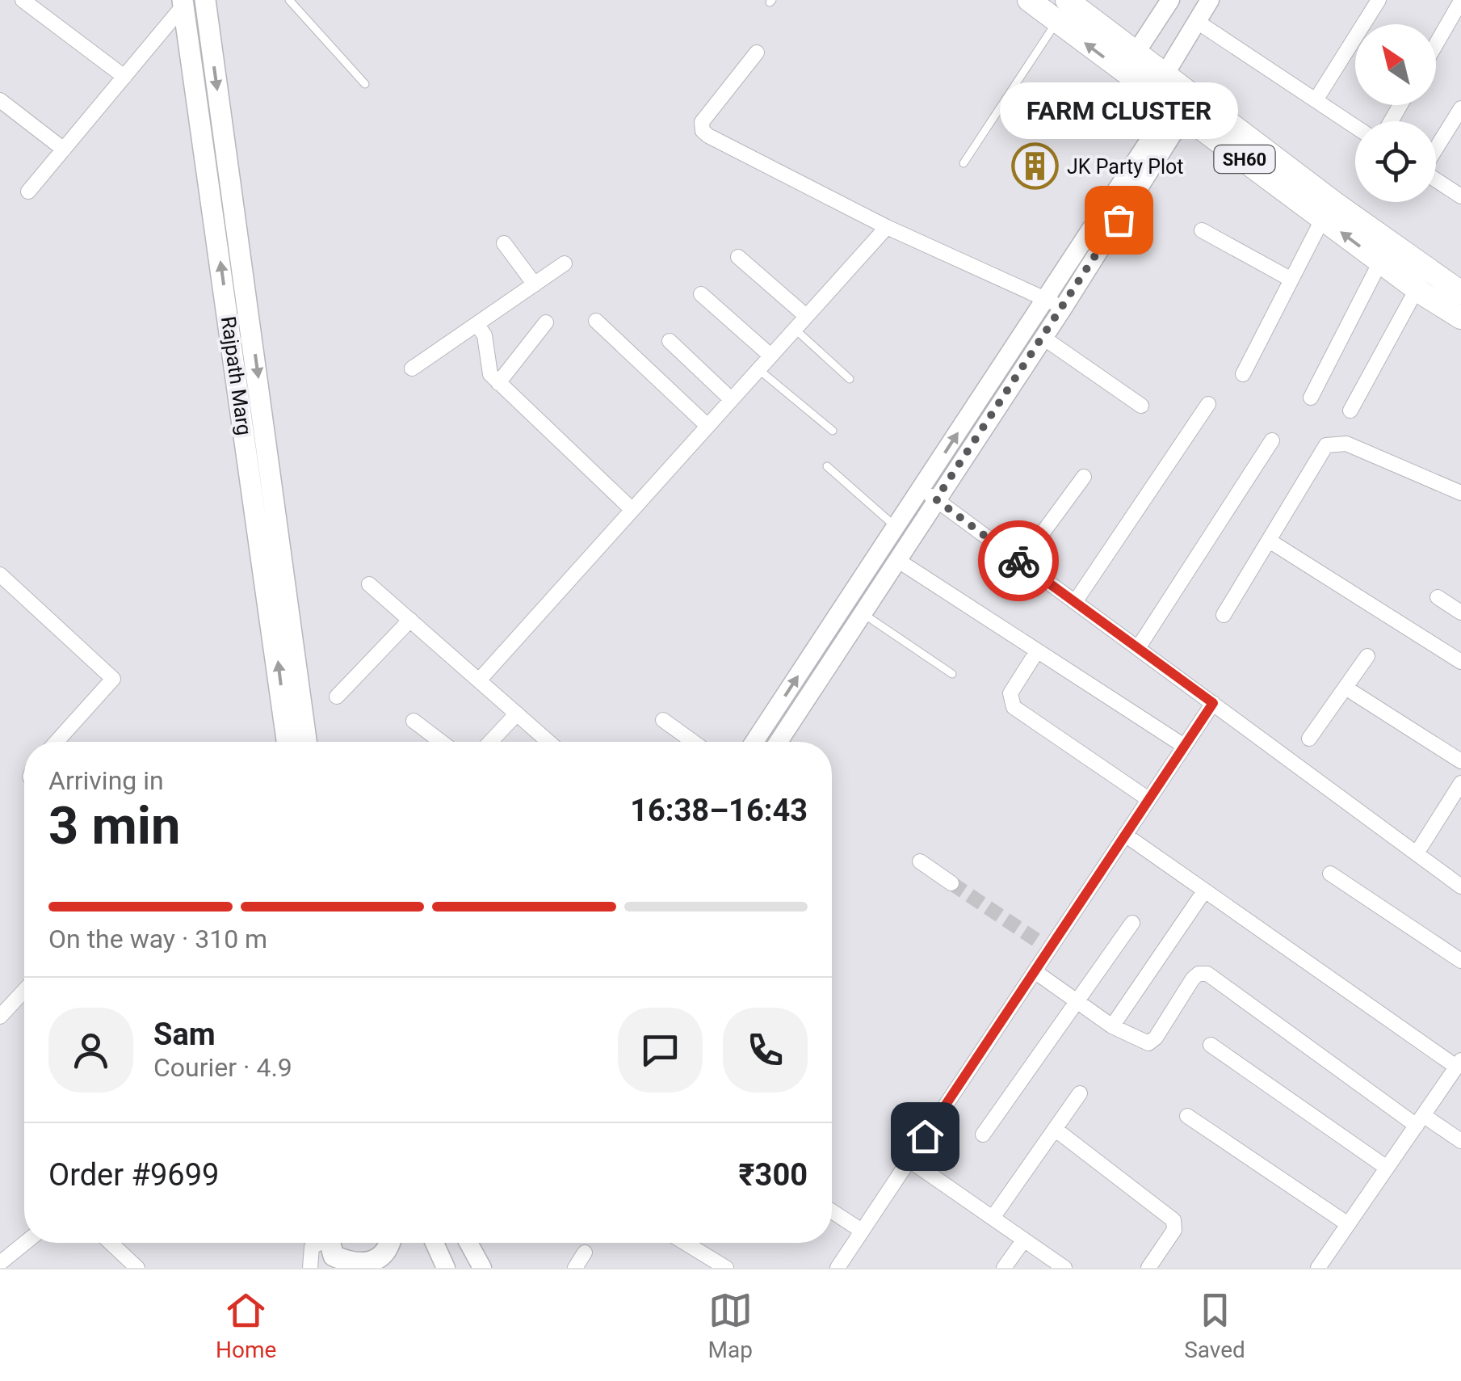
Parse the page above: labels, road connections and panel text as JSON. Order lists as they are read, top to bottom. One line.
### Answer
{"streets":{"main road":["SH60","Rajpath Marg"]},"places":{"building":["JK Party Plot"],"other":["FARM CLUSTER"]},"north":"top left","page":{"bubble":"FARM CLUSTER","heading":["3 min","Arriving in","16:38–16:43"],"panel":["Sam","Courier · 4.9","Order #9699","₹300"],"bar":"On the way · 310 m","tabs":["Home","Map","Saved"]}}
